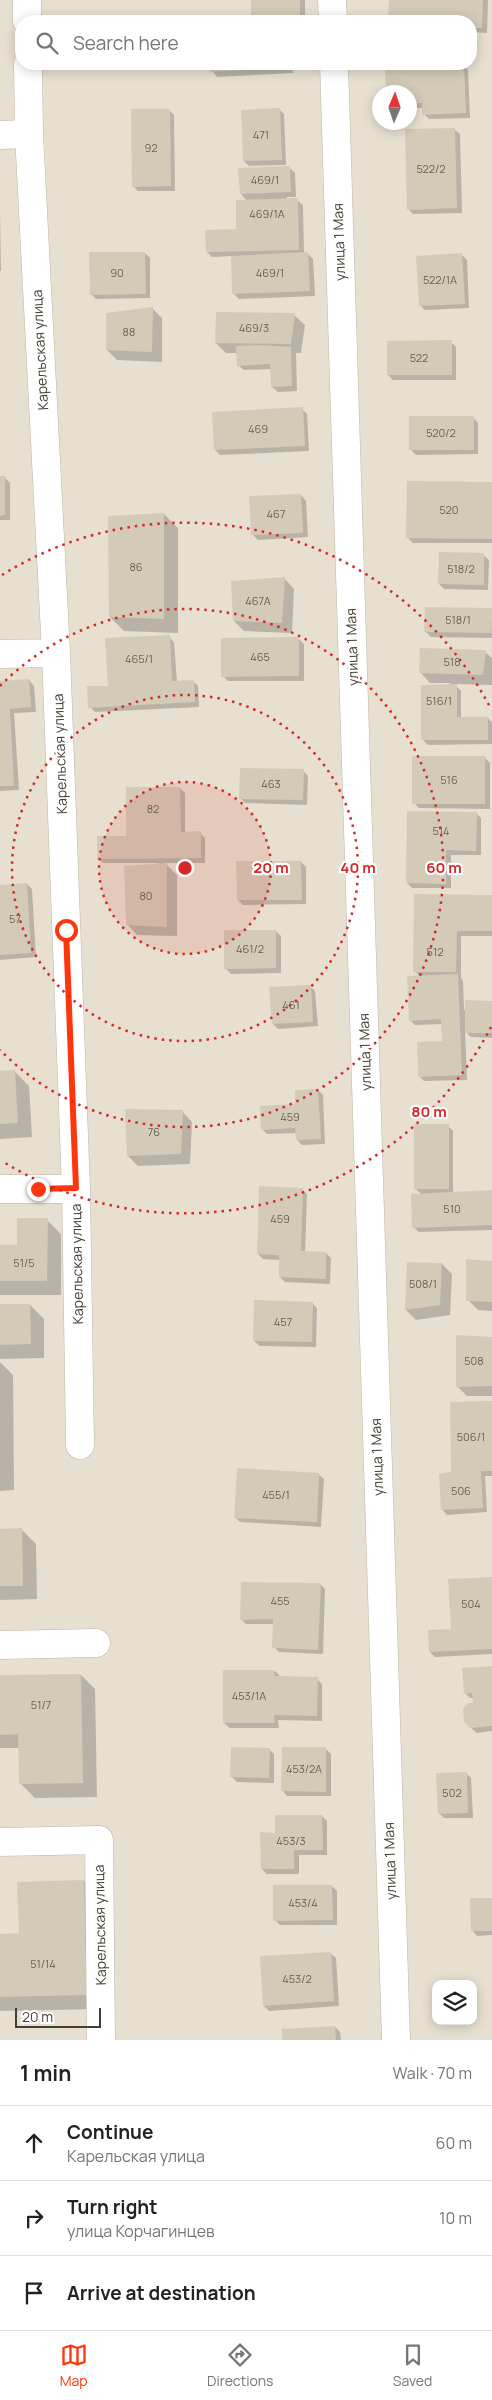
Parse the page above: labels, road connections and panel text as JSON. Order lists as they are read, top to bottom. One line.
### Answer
{"streets":{"street":["улица 1 Мая","Карельская улица"]},"house_numbers":["471","92","522/2","469/1","469/1А","90","469/1","522/1А","469/3","88","522","469","520/2","520","467","86","518/2","467А","518/1","465","465/1","518","516/1","516","463","82","514","80","57","461/2","512","461","459","76","510","459","51/5","508/1","457","508","506/1","506","455/1","455","504","453/1А","51/7","453/2А","502","453/3","453/4","51/14","453/2"],"scale_bar":"20 m","north":"top","page":{"search":"Search here","scale":"20 m","heading":["1 min","Walk · 70 m"],"list":[["Continue","Карельская улица","60 m"],["Turn right","улица Корчагинцев","10 m"],"Arrive at destination"],"nav":["Map","Directions","Saved"]},"rings":["20 m","40 m","60 m","80 m"]}
